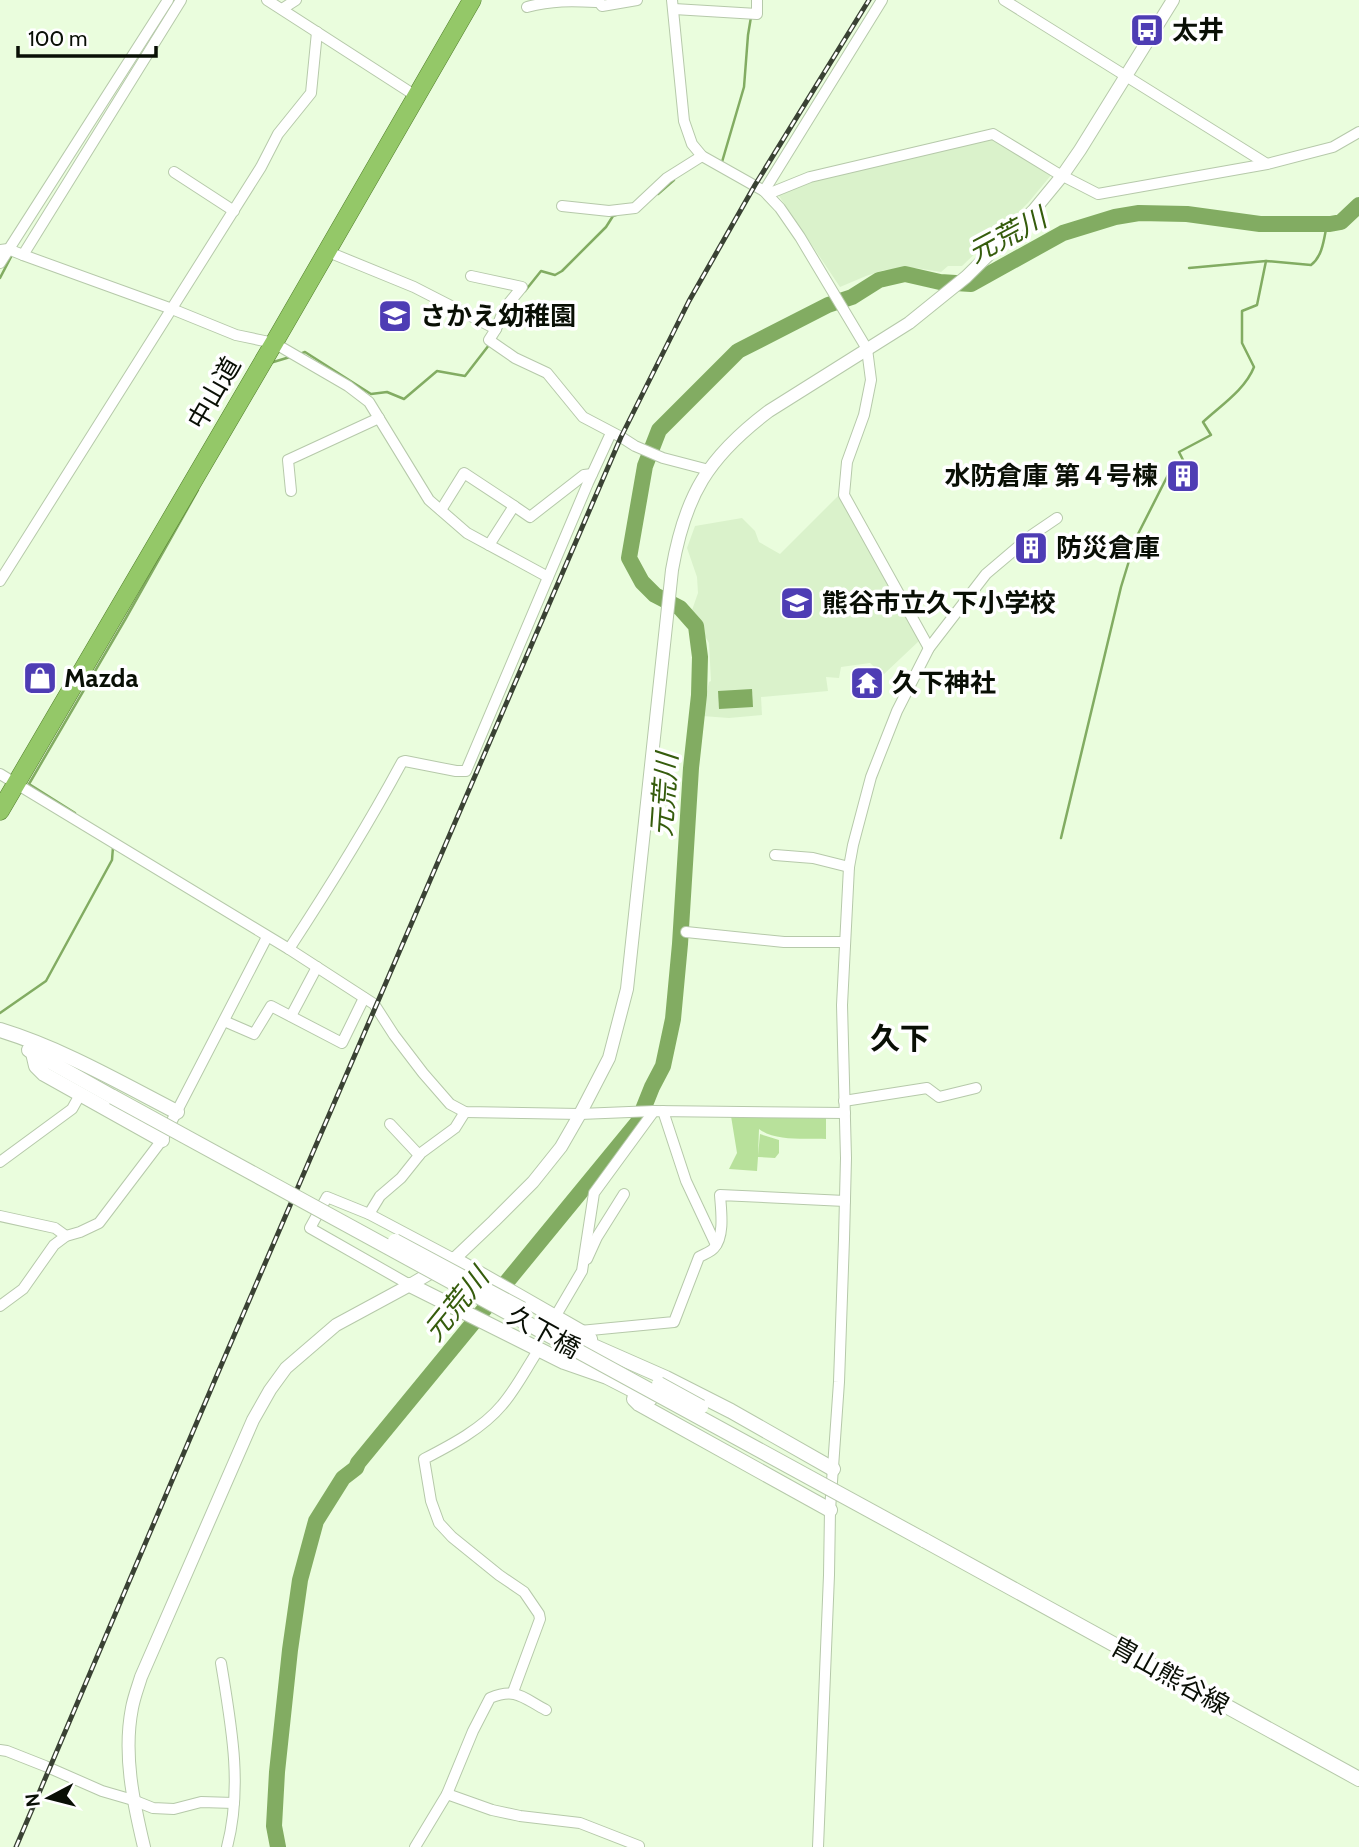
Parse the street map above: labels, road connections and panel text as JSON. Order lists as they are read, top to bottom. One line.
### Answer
{"streets":{"highway":["中山道"],"main road":["久下橋","胄山熊谷線"]},"crossings":[["久下橋","胄山熊谷線"]],"districts":["久下"],"water":["元荒川"],"places":{"bus stop":["太井"],"school or university":["さかえ幼稚園","熊谷市立久下小学校"],"building":["水防倉庫 第４号楝","防災倉庫"],"shop":["Mazda"],"temple":["久下神社"]},"scale_bar":"100 m","north":"left"}
